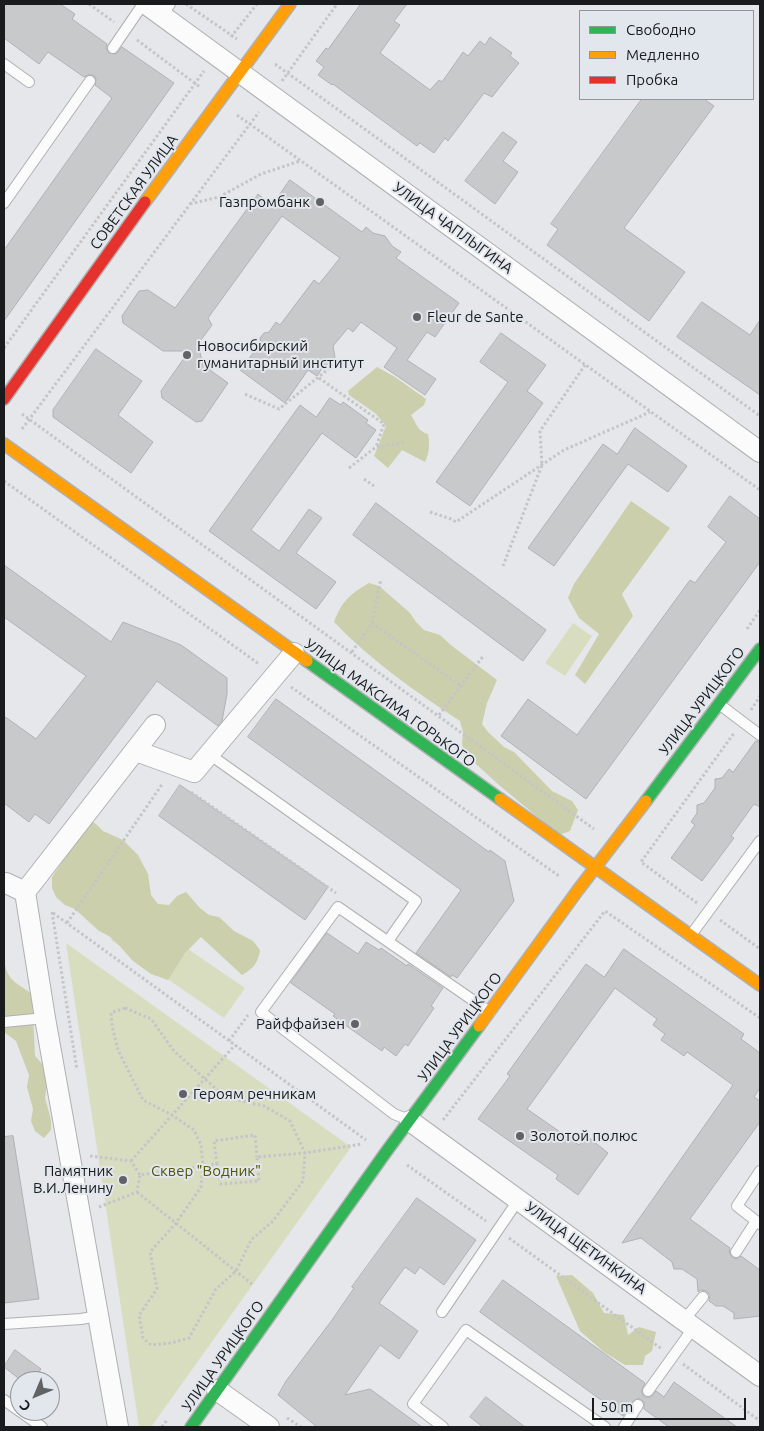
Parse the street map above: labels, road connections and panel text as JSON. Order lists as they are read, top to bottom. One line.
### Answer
{"streets":{"street":["СОВЕТСКАЯ УЛИЦА","УЛИЦА ЧАПЛЫГИНА","УЛИЦА УРИЦКОГО","УЛИЦА МАКСИМА ГОРЬКОГО","УЛИЦА ЩЕТИНКИНА"]},"crossings":[["СОВЕТСКАЯ УЛИЦА","УЛИЦА ЧАПЛЫГИНА"],["УЛИЦА УРИЦКОГО","УЛИЦА МАКСИМА ГОРЬКОГО"],["УЛИЦА УРИЦКОГО","УЛИЦА ЩЕТИНКИНА"]],"parks":["Сквер \"Водник\""],"places":["Газпромбанк","Fleur de Sante","Новосибирский гуманитарный институт","Райффайзен","Героям речникам","Золотой полюс","Памятник В.И.Ленину"],"legend":["Свободно","Медленно","Пробка"],"scale_bar":"50 m","north":"bottom left"}
